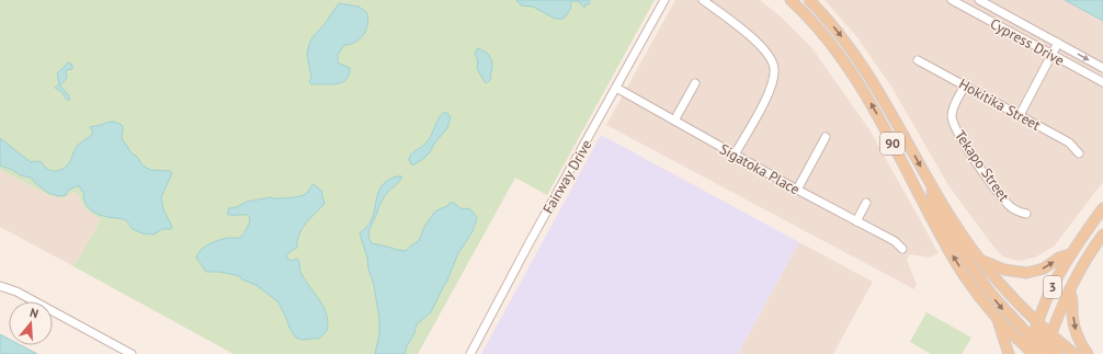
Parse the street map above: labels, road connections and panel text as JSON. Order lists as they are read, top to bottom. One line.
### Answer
{"streets":{"main road":["90","3"],"street":["Cypress Drive","Hokitika Street","Tekapo Street","Sigatoka Place","Fairway Drive"]},"crossings":[["Hokitika Street","Tekapo Street"],["90","3"],["Sigatoka Place","Fairway Drive"]],"north":"top"}
